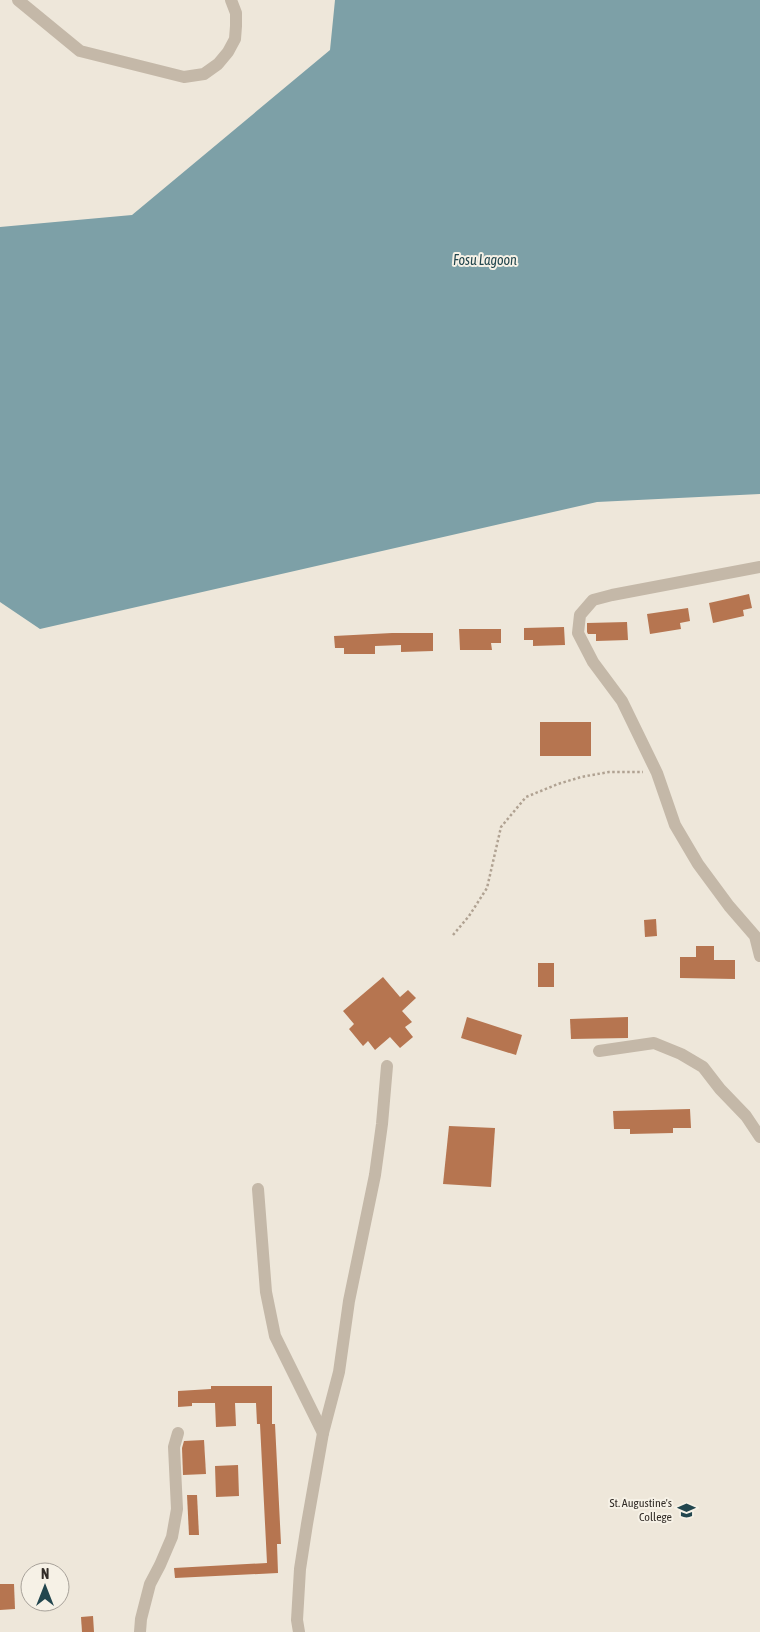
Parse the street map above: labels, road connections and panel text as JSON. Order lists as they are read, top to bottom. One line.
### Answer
{"water":["Fosu Lagoon"],"places":{"school or university":["St. Augustine's College"]},"north":"top"}
